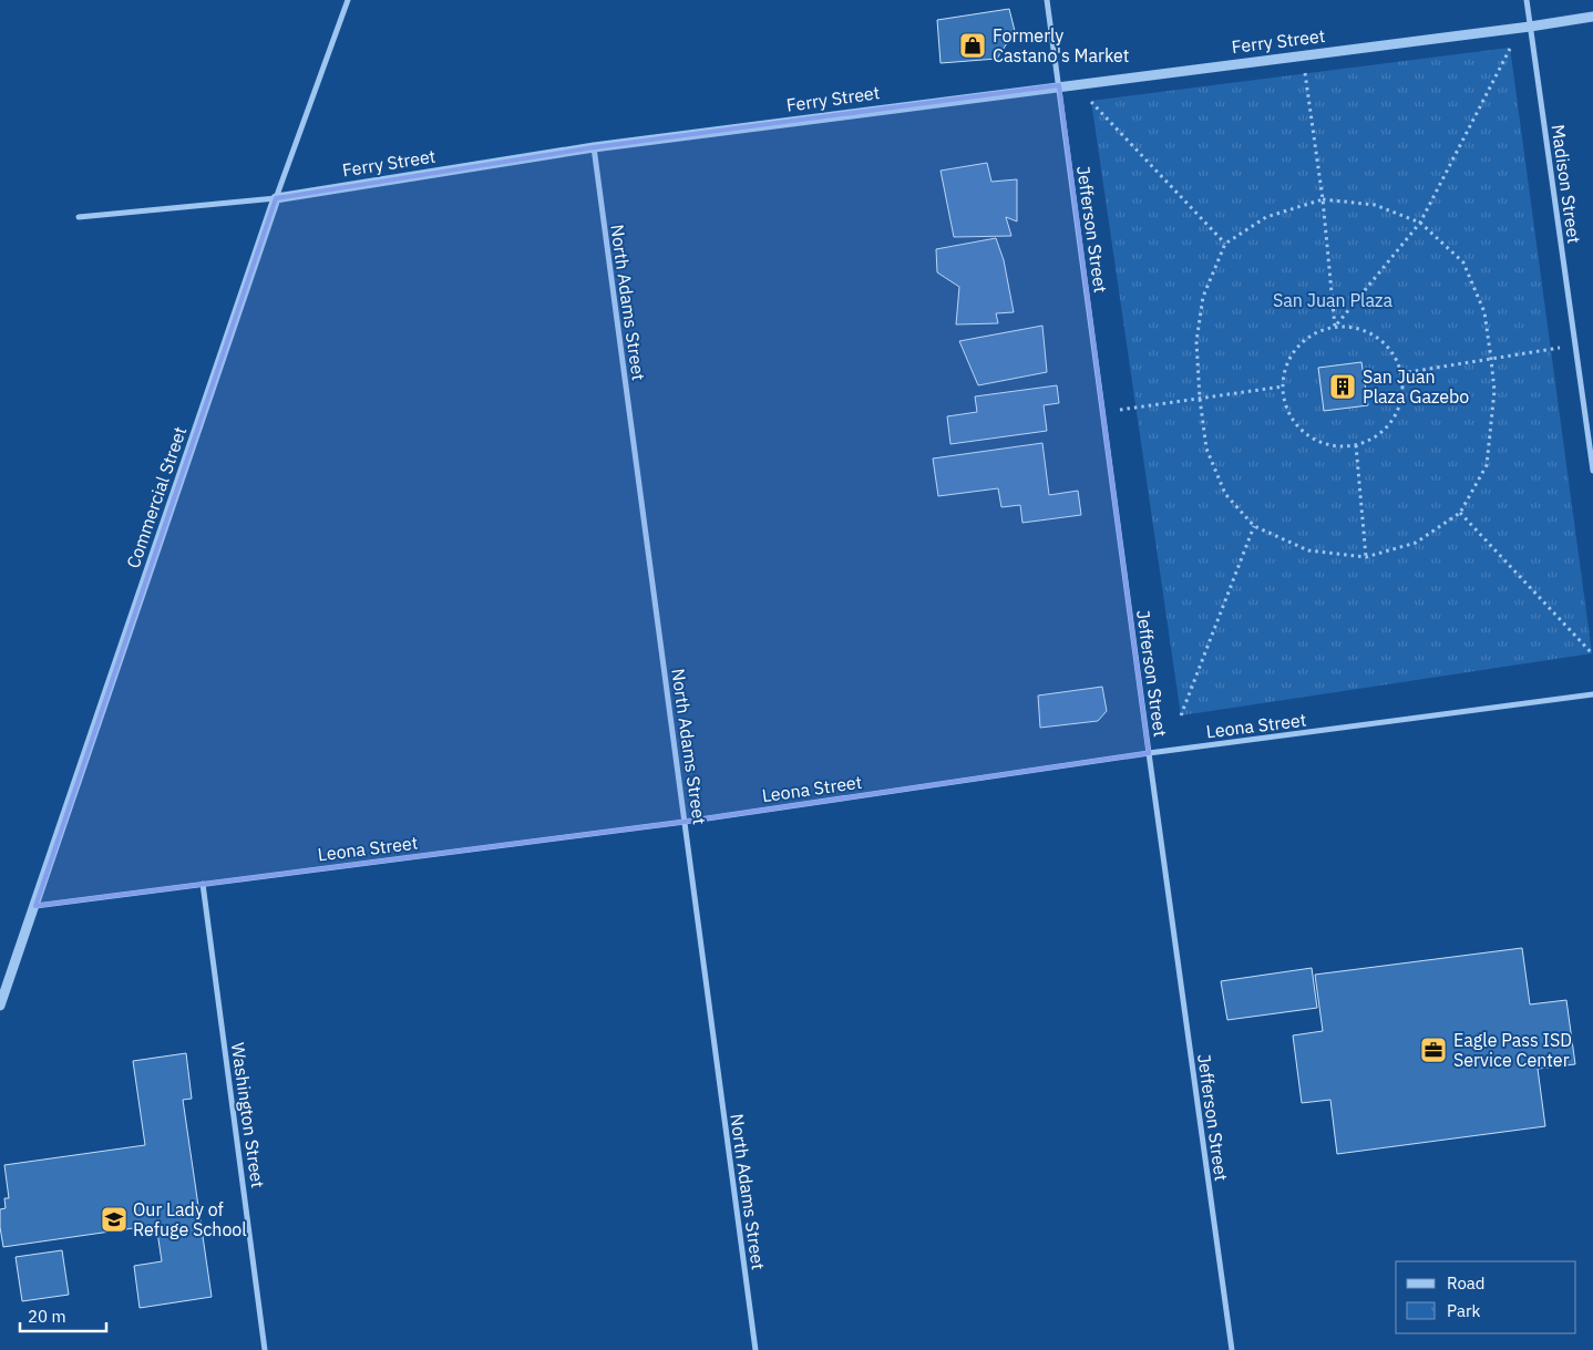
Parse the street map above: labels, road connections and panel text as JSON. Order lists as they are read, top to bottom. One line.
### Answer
{"streets":{"street":["Ferry Street","Madison Street","Jefferson Street","North Adams Street","Commercial Street","Leona Street","Washington Street"]},"crossings":[["Ferry Street","Madison Street"],["Ferry Street","Jefferson Street"],["Ferry Street","North Adams Street"],["Ferry Street","Commercial Street"],["Jefferson Street","Leona Street"],["North Adams Street","Leona Street"],["Commercial Street","Leona Street"],["Leona Street","Washington Street"]],"parks":["San Juan Plaza"],"places":{"shop":["Formerly Castano's Market"],"building":["San Juan Plaza Gazebo"],"office":["Eagle Pass ISD Service Center"],"school or university":["Our Lady of Refuge School"]},"legend":["Road","Park"],"scale_bar":"20 m"}
